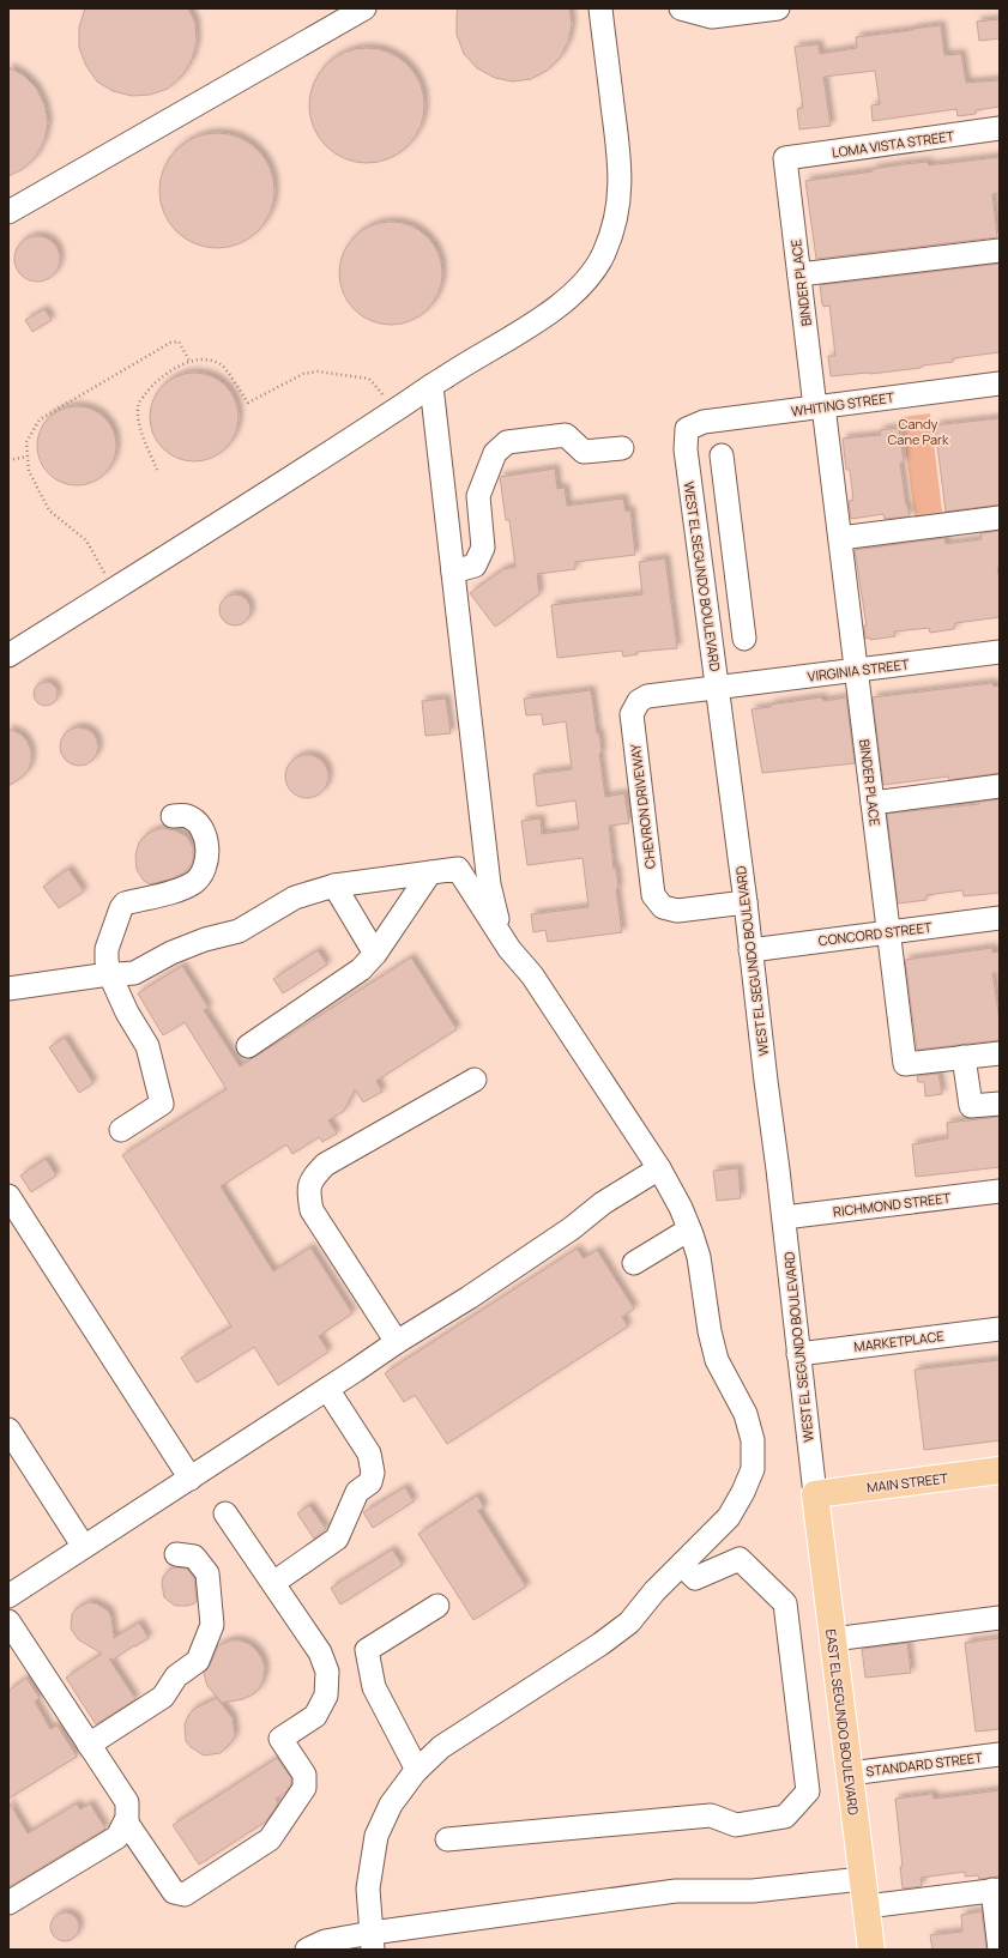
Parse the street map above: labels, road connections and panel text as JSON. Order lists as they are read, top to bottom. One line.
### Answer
{"streets":{"main road":["MAIN STREET","EAST EL SEGUNDO BOULEVARD"],"street":["LOMA VISTA STREET","BINDER PLACE","WHITING STREET","WEST EL SEGUNDO BOULEVARD","VIRGINIA STREET","CHEVRON DRIVEWAY","CONCORD STREET","RICHMOND STREET","MARKETPLACE","STANDARD STREET"]},"crossings":[["LOMA VISTA STREET","BINDER PLACE"],["BINDER PLACE","WHITING STREET"],["BINDER PLACE","VIRGINIA STREET"],["BINDER PLACE","CONCORD STREET"],["WHITING STREET","WEST EL SEGUNDO BOULEVARD"],["WEST EL SEGUNDO BOULEVARD","VIRGINIA STREET"],["WEST EL SEGUNDO BOULEVARD","CHEVRON DRIVEWAY"],["WEST EL SEGUNDO BOULEVARD","CONCORD STREET"],["WEST EL SEGUNDO BOULEVARD","RICHMOND STREET"],["WEST EL SEGUNDO BOULEVARD","MARKETPLACE"],["WEST EL SEGUNDO BOULEVARD","MAIN STREET"],["WEST EL SEGUNDO BOULEVARD","EAST EL SEGUNDO BOULEVARD"],["VIRGINIA STREET","CHEVRON DRIVEWAY"],["MAIN STREET","EAST EL SEGUNDO BOULEVARD"],["EAST EL SEGUNDO BOULEVARD","STANDARD STREET"]],"parks":["Candy Cane Park"]}
